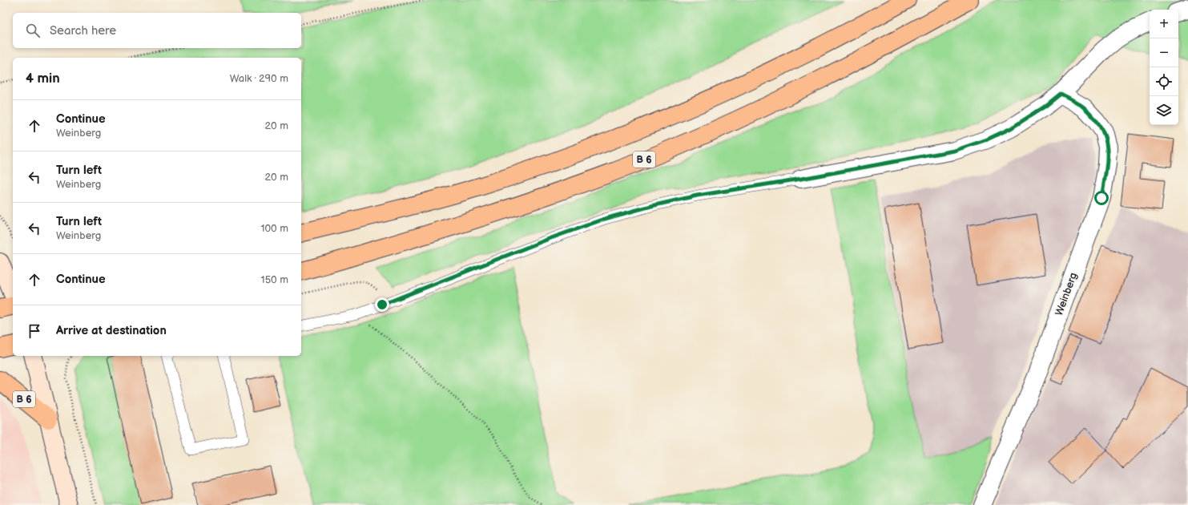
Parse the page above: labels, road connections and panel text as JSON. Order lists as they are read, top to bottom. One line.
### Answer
{"streets":{"main road":["B 6"],"street":["Weinberg"]},"page":{"map_buttons":["+","−"],"search":"Search here","heading":["4 min","Walk · 290 m"],"list":[["Continue","Weinberg","20 m"],["Turn left","Weinberg","20 m"],["Turn left","Weinberg","100 m"],["Continue","150 m"],"Arrive at destination"]}}
